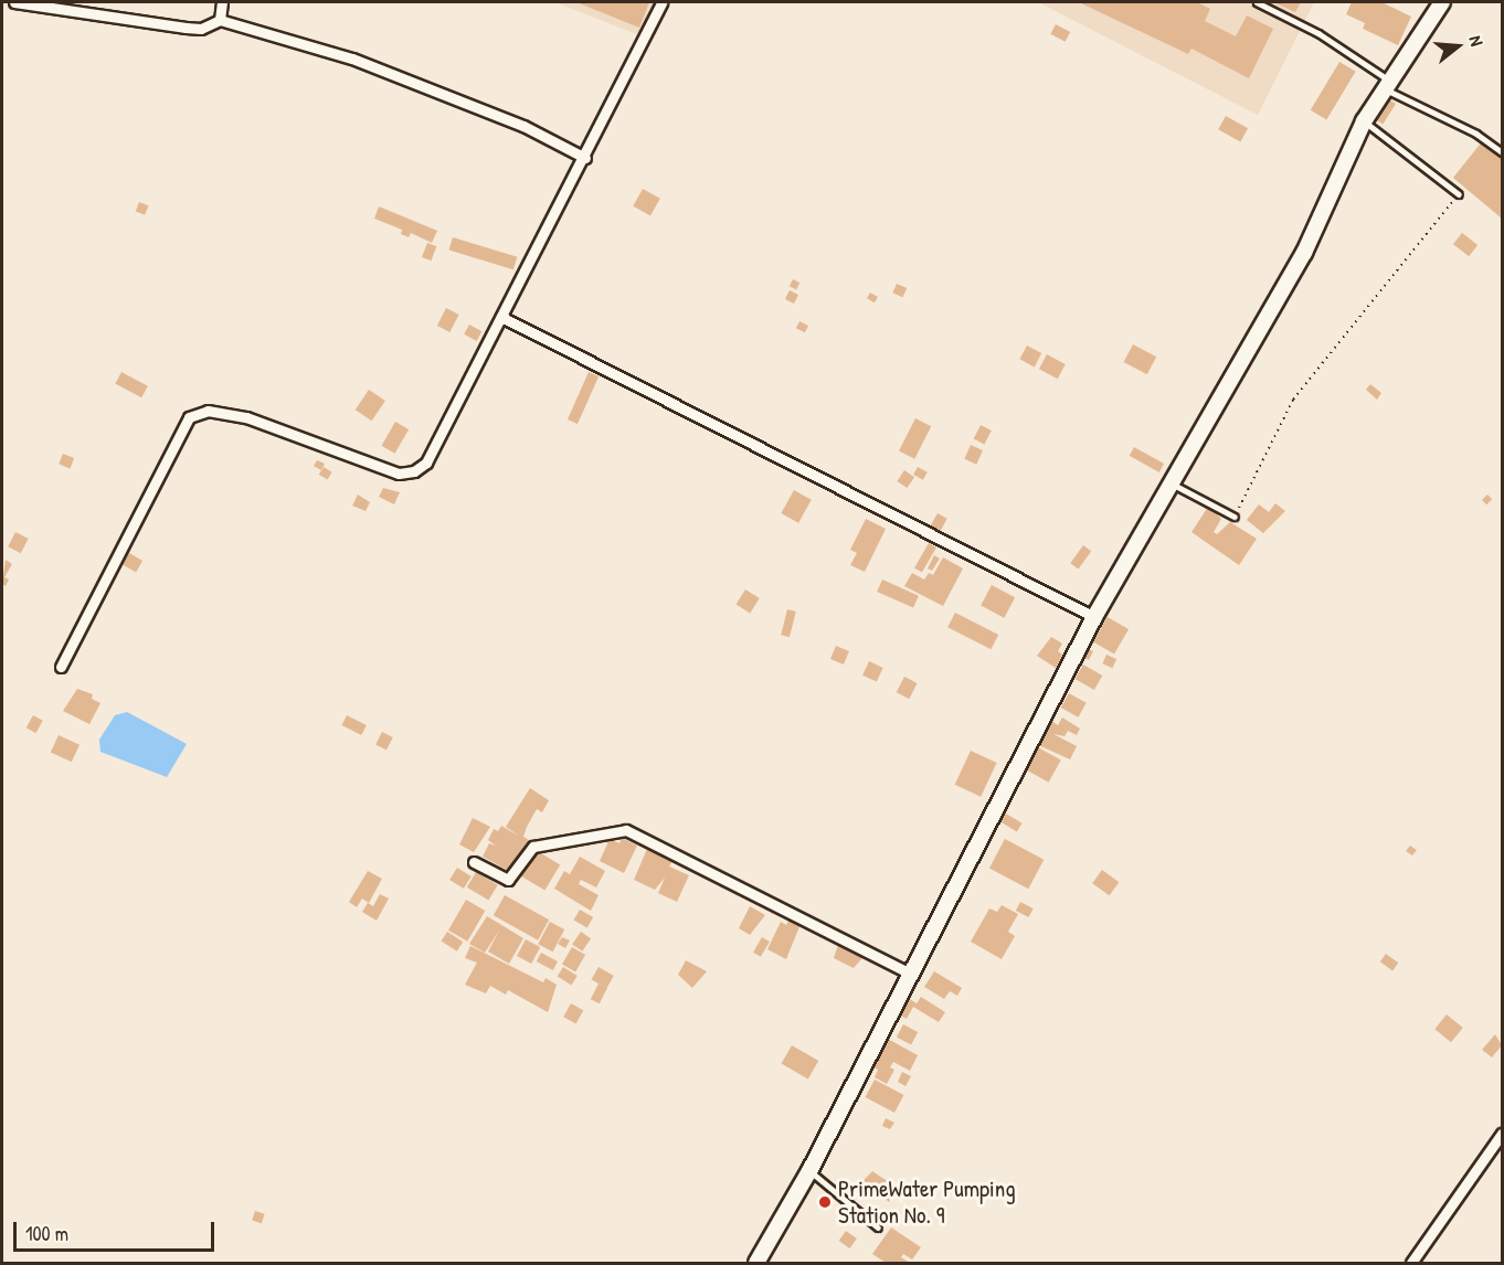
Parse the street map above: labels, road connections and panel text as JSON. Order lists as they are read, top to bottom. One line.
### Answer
{"places":["PrimeWater Pumping Station No. 9"],"scale_bar":"100 m","north":"right"}
